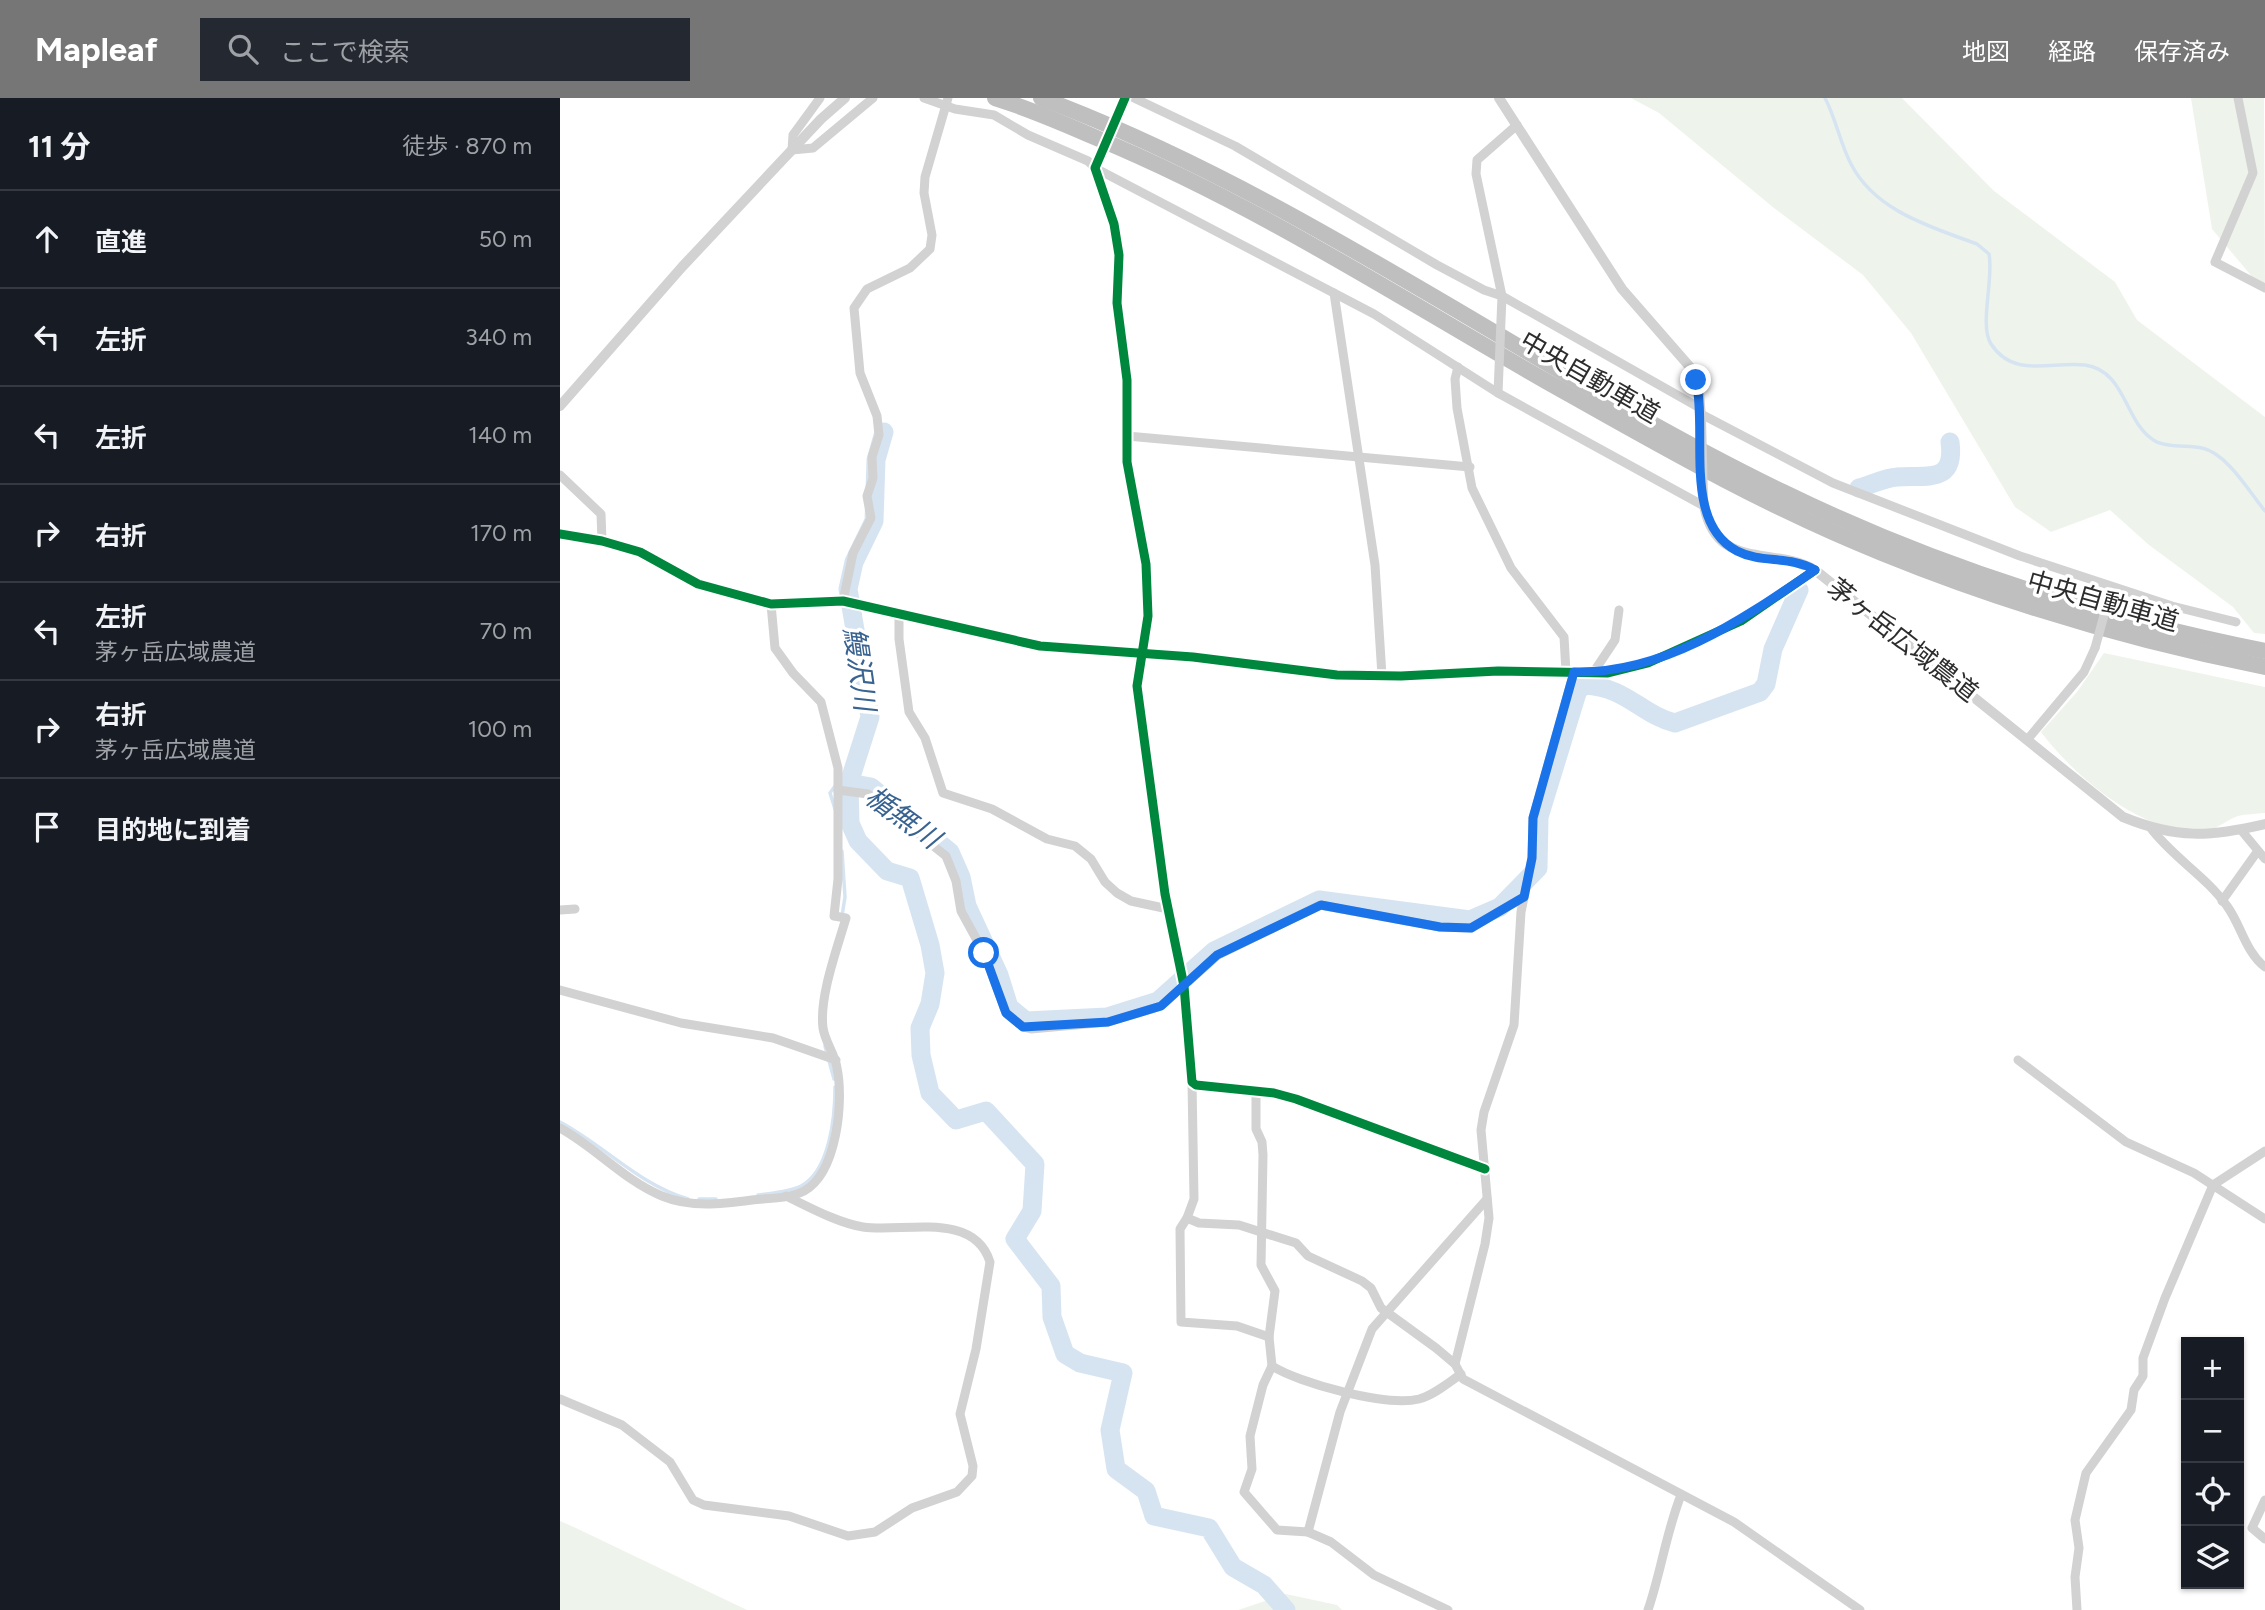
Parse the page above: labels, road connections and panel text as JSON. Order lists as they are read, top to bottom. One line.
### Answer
{"streets":{"highway":["中央自動車道"],"street":["茅ヶ岳広域農道"]},"water":["鰻沢川","楯無川"],"page":{"header":"Mapleaf","search":"ここで検索","nav":["地図","経路","保存済み"],"heading":["11 分","徒歩 · 870 m"],"list":[["直進","50 m"],["左折","340 m"],["左折","140 m"],["右折","170 m"],["左折","茅ヶ岳広域農道","70 m"],["右折","茅ヶ岳広域農道","100 m"],"目的地に到着"],"map_buttons":["+","−"]}}
